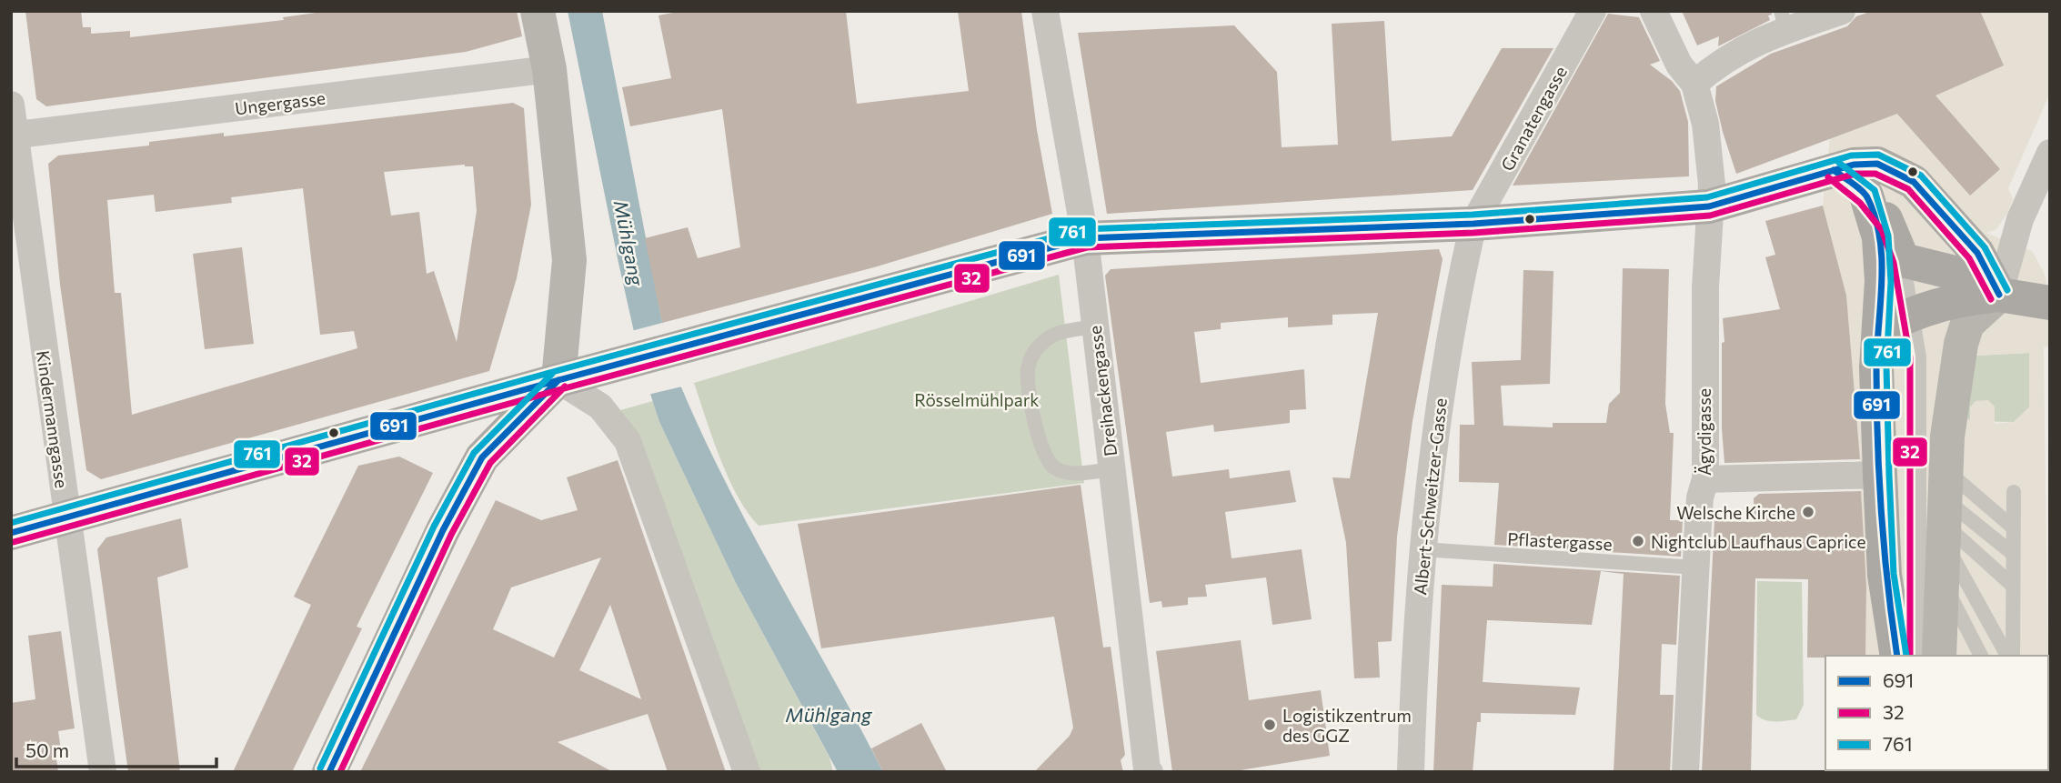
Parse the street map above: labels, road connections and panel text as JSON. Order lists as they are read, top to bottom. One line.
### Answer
{"streets":{"street":["Ungergasse","Granatengasse","Dreihackengasse","Kindermanngasse","Ägydigasse","Albert-Schweitzer-Gasse"],"lane":["Pflastergasse"]},"crossings":[["Ungergasse","Kindermanngasse"],["Granatengasse","Albert-Schweitzer-Gasse"],["Ägydigasse","Pflastergasse"],["Albert-Schweitzer-Gasse","Pflastergasse"]],"water":["Mühlgang"],"parks":["Rösselmühlpark"],"places":["Welsche Kirche","Nightclub Laufhaus Caprice","Logistikzentrum des GGZ"],"lines":["transit line 761","transit line 691","transit line 32"],"legend":["691","32","761"],"scale_bar":"50 m"}
